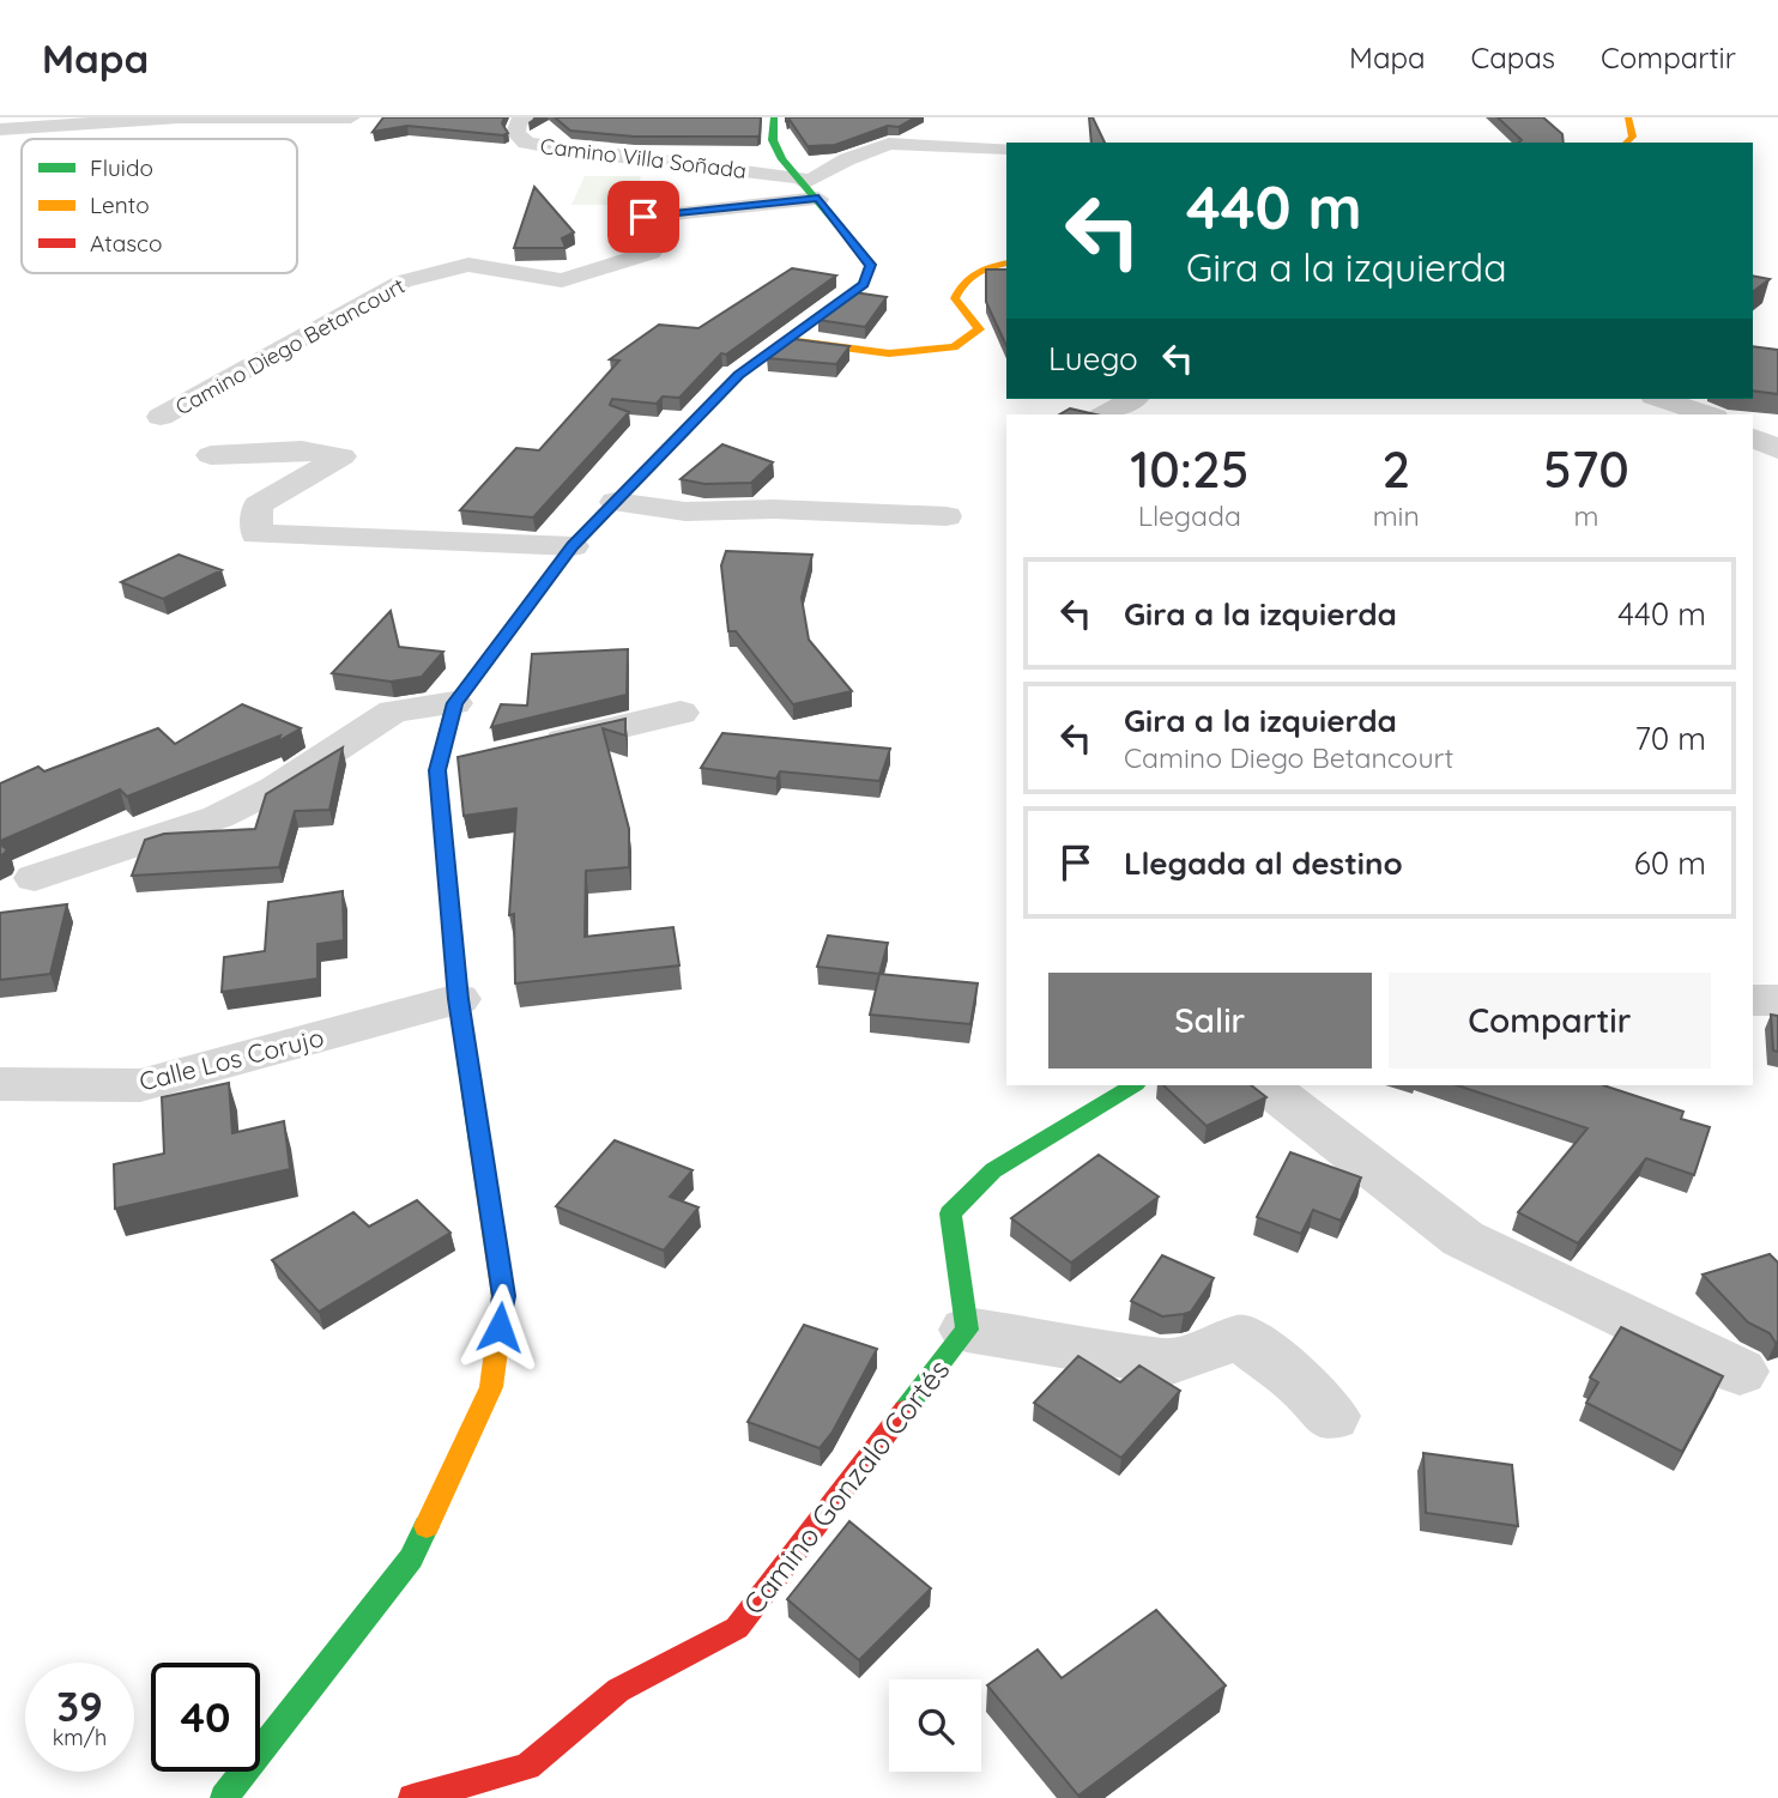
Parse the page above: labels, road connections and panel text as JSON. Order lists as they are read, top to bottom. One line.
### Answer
{"streets":{"street":["Camino Villa Soñada","Camino Diego Betancourt","Calle Los Corujo","Camino Gonzalo Cortés"]},"crossings":[["Camino Villa Soñada","Camino Diego Betancourt"]],"legend":["Fluido","Lento","Atasco"],"page":{"header":"Mapa","nav":["Mapa","Capas","Compartir"],"turn":["440 m","Gira a la izquierda"],"then":"Luego","eta":["10:25","Llegada","2","min","570","m"],"list":[{"name":"Gira a la izquierda","value":"440 m"},{"name":"Gira a la izquierda","note":"Camino Diego Betancourt","value":"70 m"},{"name":"Llegada al destino","value":"60 m"}],"buttons":["Salir","Compartir"],"speed":"39 km/h","limit":"40"}}
